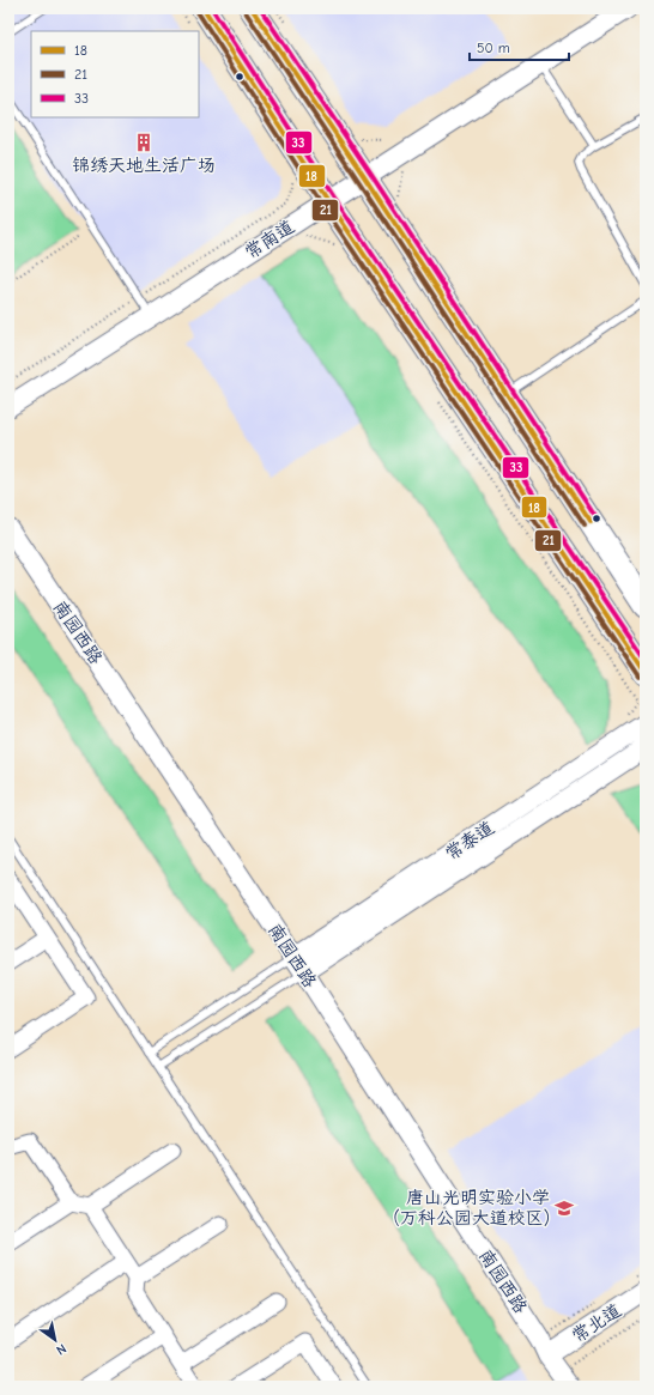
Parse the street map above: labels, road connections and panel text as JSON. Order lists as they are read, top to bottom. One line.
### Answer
{"streets":{"street":["常南道","南园西路","常泰道","常北道"]},"crossings":[["南园西路","常泰道"],["南园西路","常北道"]],"places":{"building":["锦绣天地生活广场"],"school or university":["唐山光明实验小学 (万科公园大道校区)"]},"lines":["transit line 18","transit line 33","transit line 21"],"legend":["18","21","33"],"scale_bar":"50 m","north":"bottom right"}
